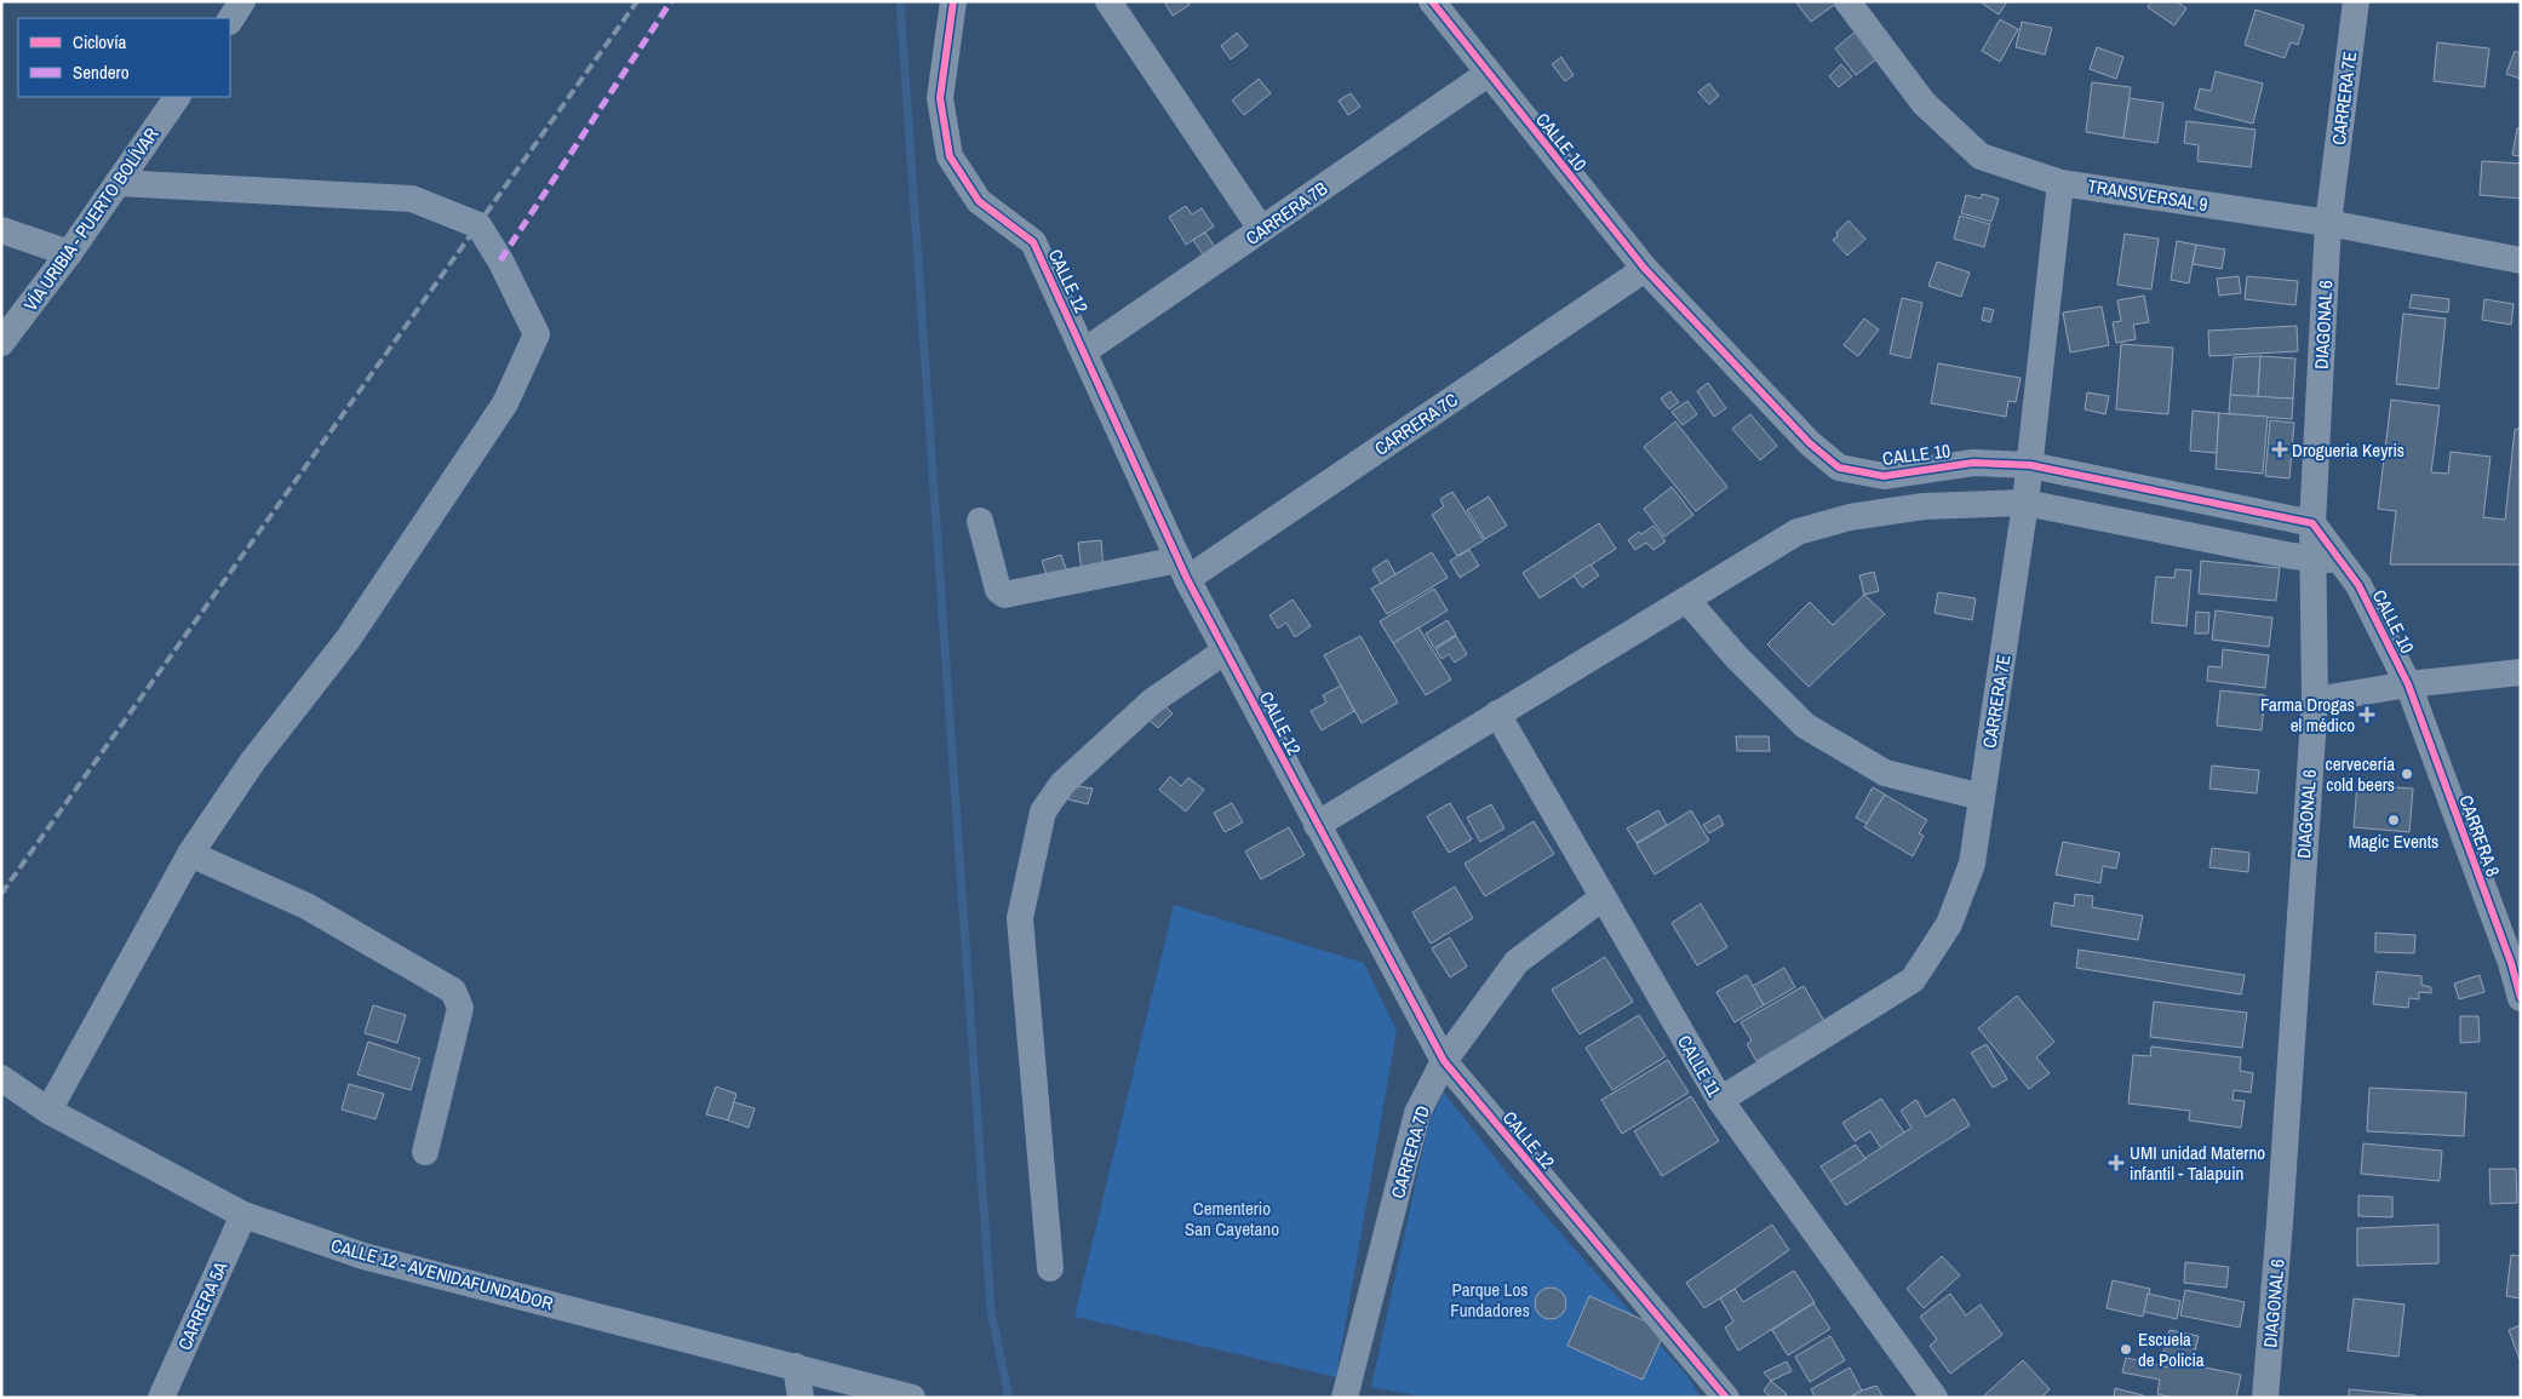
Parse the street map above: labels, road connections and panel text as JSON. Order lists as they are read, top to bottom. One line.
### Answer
{"streets":{"street":["CARRERA 7E","CALLE 10","TRANSVERSAL 9","CARRERA 7B","VÍA URIBIA - PUERTO BOLÍVAR","CALLE 12","DIAGONAL 6","CARRERA 7C","CARRERA 8","CALLE 11","CARRERA 7D","CALLE 12 - AVENIDAFUNDADOR","CARRERA 5A"]},"crossings":[["CARRERA 7E","CALLE 10"],["CARRERA 7E","TRANSVERSAL 9"],["CARRERA 7E","DIAGONAL 6"],["CARRERA 7E","CALLE 11"],["CALLE 10","CARRERA 7B"],["CALLE 10","DIAGONAL 6"],["CALLE 10","CARRERA 7C"],["CALLE 10","CARRERA 8"],["TRANSVERSAL 9","DIAGONAL 6"],["CARRERA 7B","CALLE 12"],["CALLE 12","CARRERA 7C"],["CALLE 12","CARRERA 7D"],["CALLE 11","CARRERA 7D"],["CALLE 12 - AVENIDAFUNDADOR","CARRERA 5A"]],"parks":["Cementerio San Cayetano","Parque Los Fundadores"],"places":{"health":["Drogueria Keyris","Farma Drogas el médico","UMI unidad Materno infantil - Talapuin"],"other":["cervecería cold beers","Magic Events","Escuela de Policia"]},"legend":["Ciclovía","Sendero"]}
